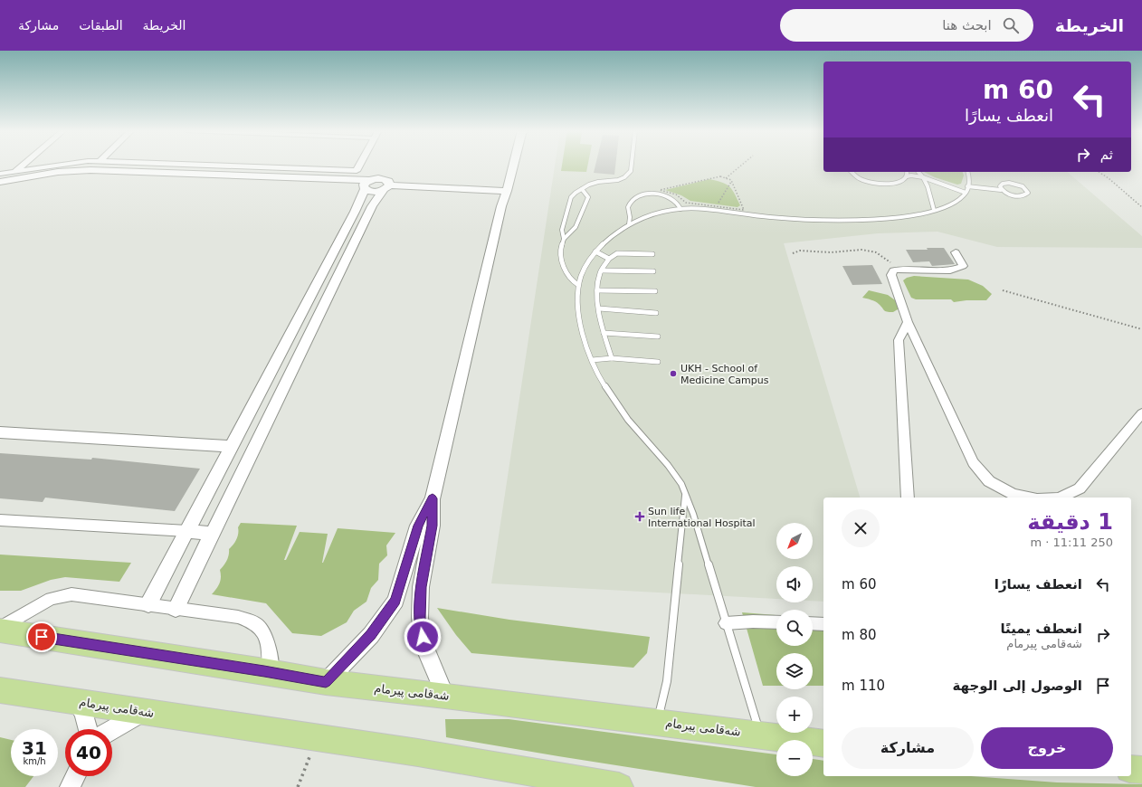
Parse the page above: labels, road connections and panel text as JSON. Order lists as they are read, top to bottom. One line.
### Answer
{"streets":{"highway":["شەقامی پیرمام"]},"places":{"other":["UKH - School of Medicine Campus"],"health":["Sun life International Hospital"]},"north":"bottom left","page":{"header":"الخريطة","search":"ابحث هنا","nav":["الخريطة","الطبقات","مشاركة"],"turn":["60 m","انعطف يسارًا"],"then":"ثم","heading":["1 دقيقة","250 m · 11:11"],"map_buttons":["+","−"],"list":[{"name":"انعطف يسارًا","value":"60 m"},{"name":"انعطف يمينًا","note":"شەقامی پیرمام","value":"80 m"},{"name":"الوصول إلى الوجهة","value":"110 m"}],"buttons":["خروج","مشاركة"],"speed":"31 km/h","limit":"40"}}
